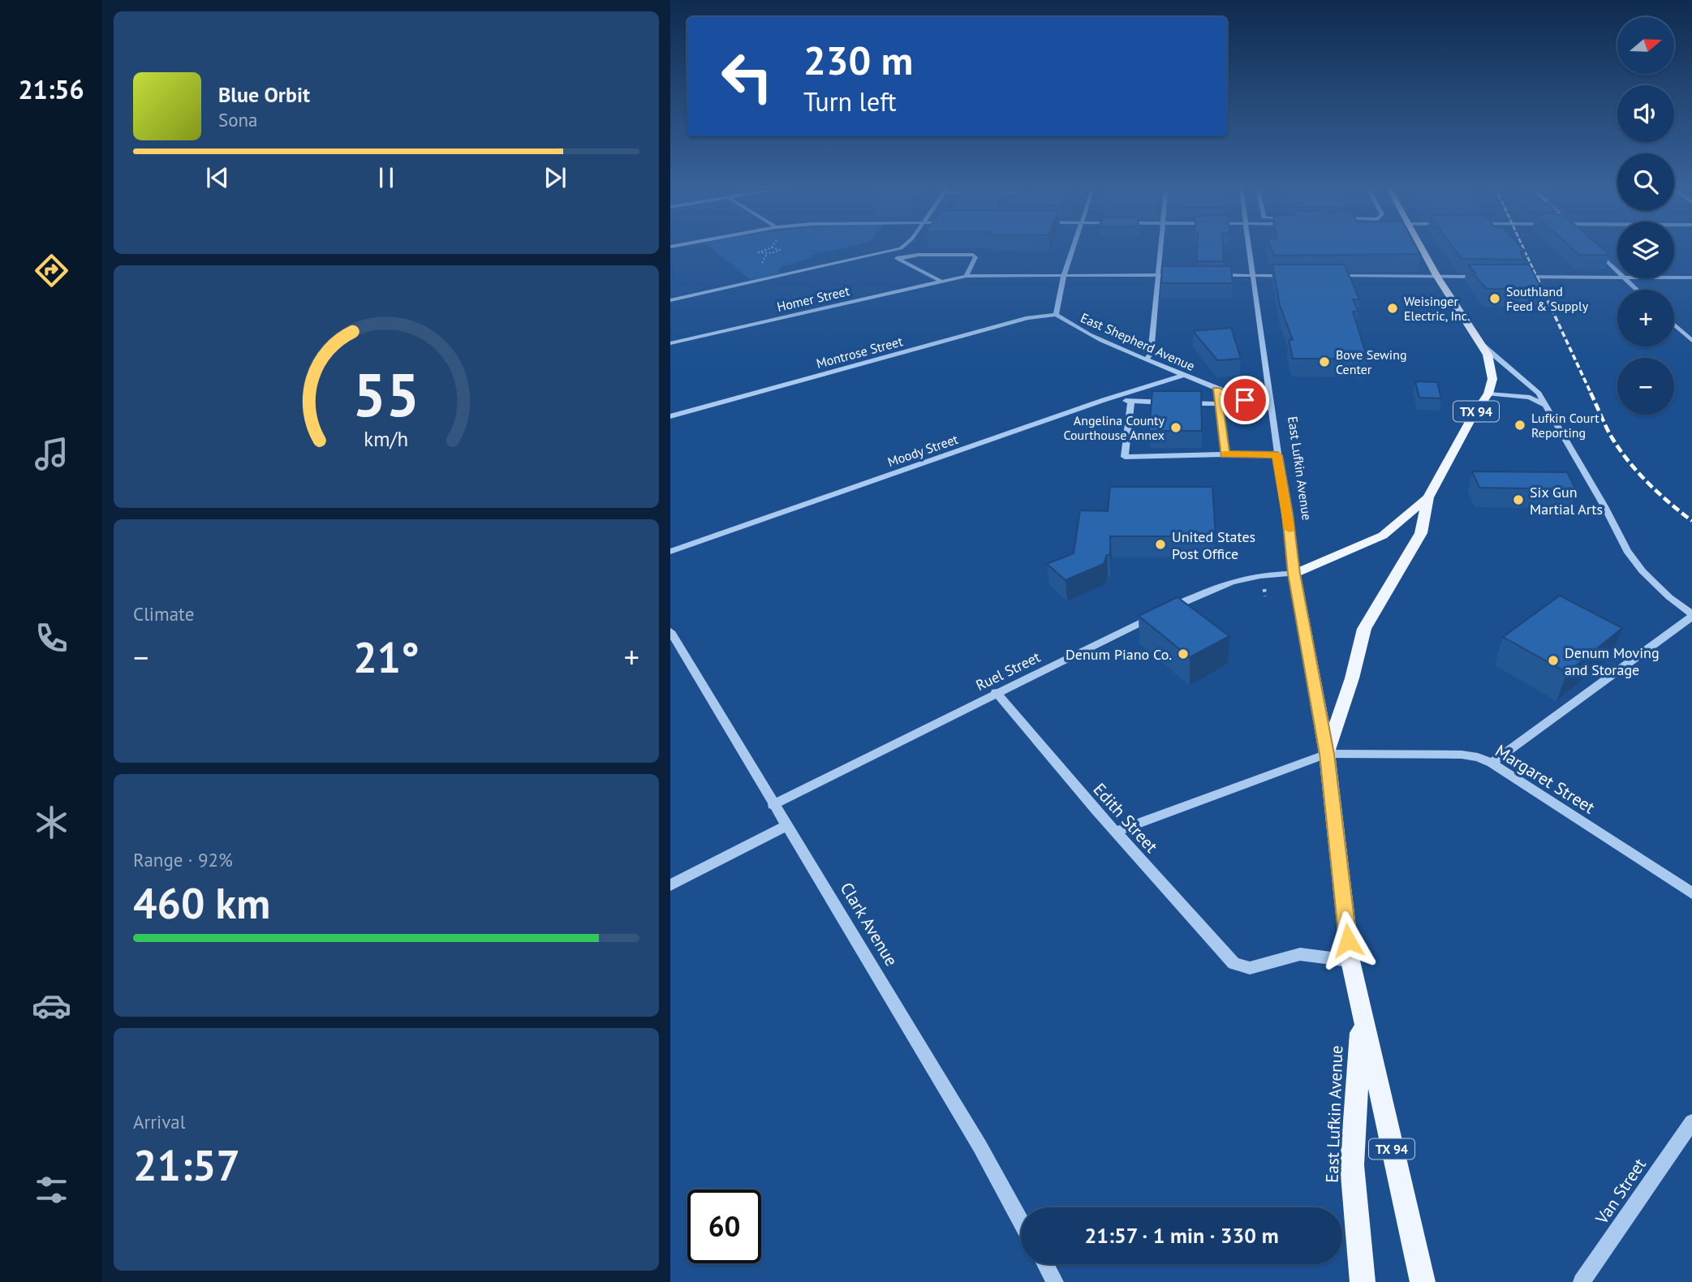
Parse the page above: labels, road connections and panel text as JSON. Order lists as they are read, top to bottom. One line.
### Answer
{"streets":{"main road":["TX 94","East Lufkin Avenue"],"street":["Homer Street","East Shepherd Avenue","Montrose Street","Moody Street","Ruel Street","Margaret Street","Edith Street","Clark Avenue","Van Street"]},"crossings":[["East Shepherd Avenue","Montrose Street"],["East Shepherd Avenue","Moody Street"],["East Shepherd Avenue","East Lufkin Avenue"],["TX 94","East Lufkin Avenue"],["TX 94","Ruel Street"],["East Lufkin Avenue","Ruel Street"],["East Lufkin Avenue","Margaret Street"],["East Lufkin Avenue","Edith Street"],["Ruel Street","Edith Street"],["Ruel Street","Clark Avenue"]],"places":["Southland Feed & Supply","Weisinger Electric, Inc.","Bove Sewing Center","Lufkin Court Reporting","Angelina County Courthouse Annex","Six Gun Martial Arts","United States Post Office","Denum Piano Co.","Denum Moving and Storage"],"north":"right","page":{"tabs":"21:56","map_buttons":["+","−"],"turn":["230 m","Turn left"],"song":["Blue Orbit","Sona"],"tile":["Climate",["Range · 92%","460 km"],["Arrival","21:57"]],"heat":["−","21°","+"],"limit":"60","trip":"21:57 · 1 min · 330 m","gauge":["55","km/h"]}}
